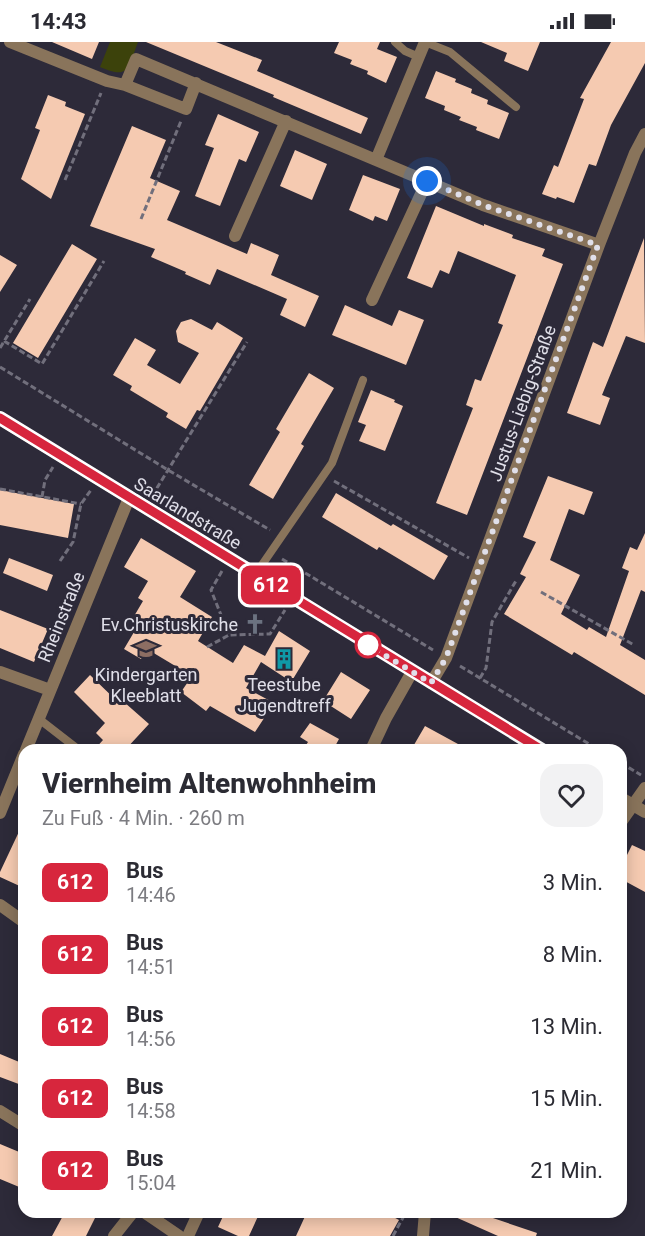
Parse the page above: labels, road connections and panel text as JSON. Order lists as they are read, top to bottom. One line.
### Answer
{"streets":{"street":["Justus-Liebig-Straße","Saarlandstraße","Rheinstraße"]},"crossings":[["Justus-Liebig-Straße","Saarlandstraße"],["Saarlandstraße","Rheinstraße"]],"places":{"church":["Ev.Christuskirche"],"school or university":["Kindergarten Kleeblatt"],"building":["Teestube Jugendtreff"]},"lines":["bus line 612"],"page":{"status":"14:43","on_map":"612","heading":["Viernheim Altenwohnheim","Zu Fuß · 4 Min. · 260 m"],"list":[{"mark":"612","name":"Bus","note":"14:46","value":"3 Min."},{"mark":"612","name":"Bus","note":"14:51","value":"8 Min."},{"mark":"612","name":"Bus","note":"14:56","value":"13 Min."},{"mark":"612","name":"Bus","note":"14:58","value":"15 Min."},{"mark":"612","name":"Bus","note":"15:04","value":"21 Min."}]}}
